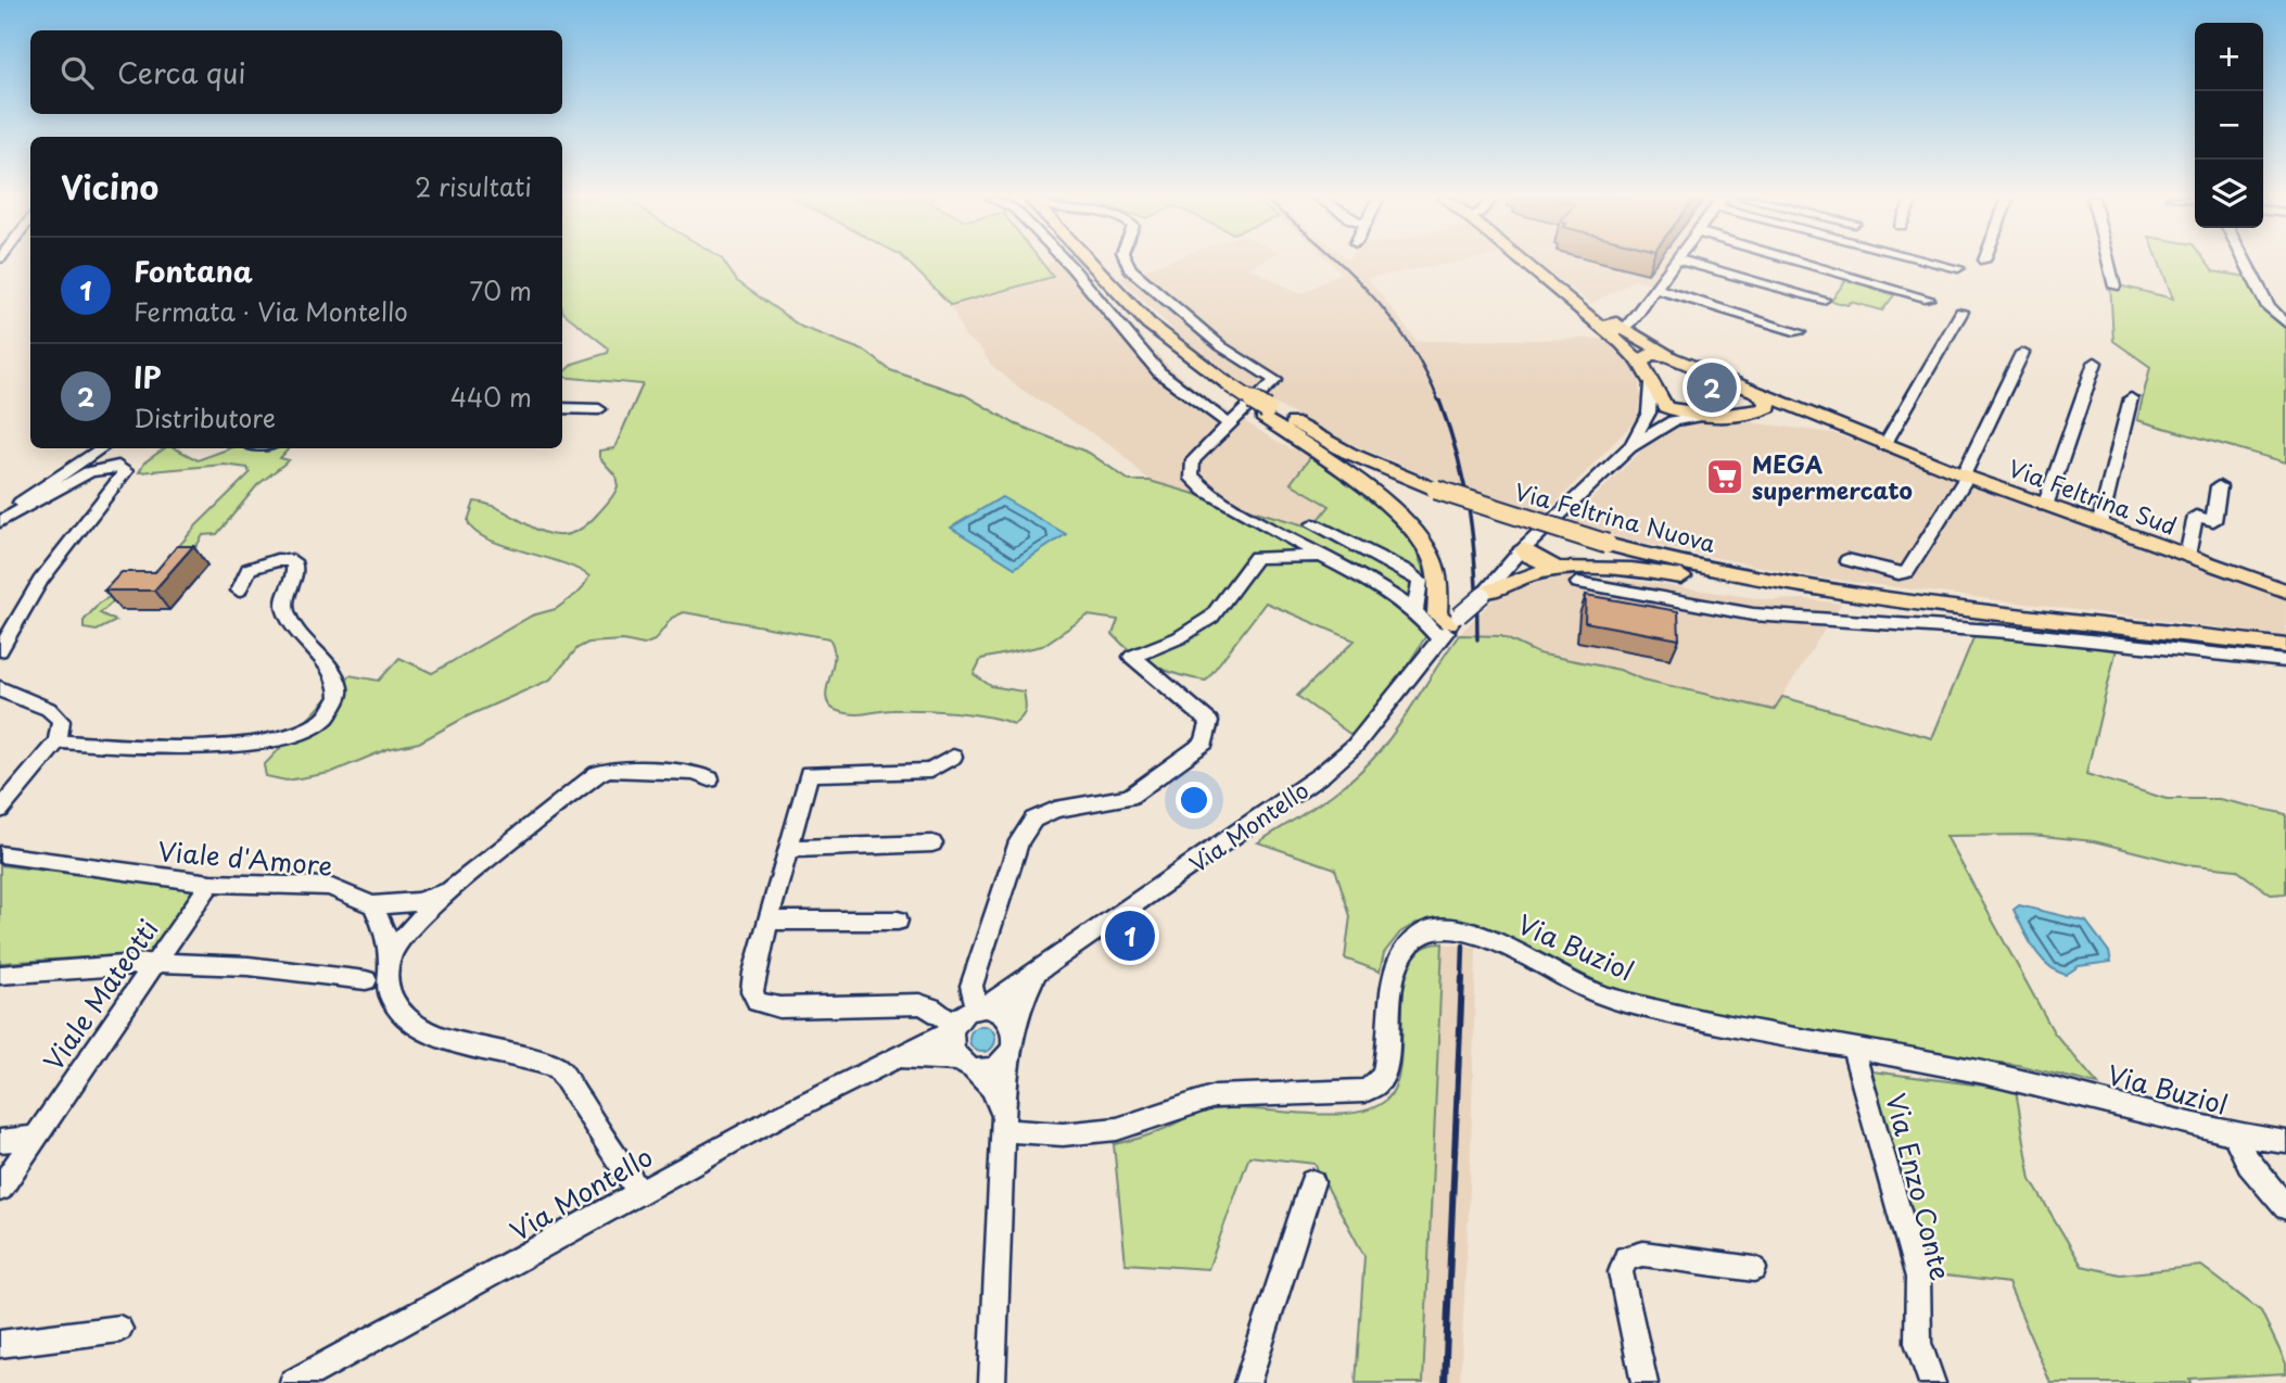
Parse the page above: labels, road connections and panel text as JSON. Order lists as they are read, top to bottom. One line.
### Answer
{"streets":{"main road":["Via Feltrina Sud","Via Feltrina Nuova"],"street":["Via Montello","Viale d'Amore","Via Buziol","Viale Mateotti","Via Enzo Conte"]},"crossings":[["Via Feltrina Sud","Via Montello"],["Viale d'Amore","Viale Mateotti"],["Via Buziol","Via Enzo Conte"]],"places":{"supermarket":["MEGA supermercato"]},"page":{"map_buttons":["+","−"],"search":"Cerca qui","heading":["Vicino","2 risultati"],"list":[{"mark":"1","name":"Fontana","note":"Fermata · Via Montello","value":"70 m"},{"mark":"2","name":"IP","note":"Distributore","value":"440 m"}],"pins":["2","1"]}}
